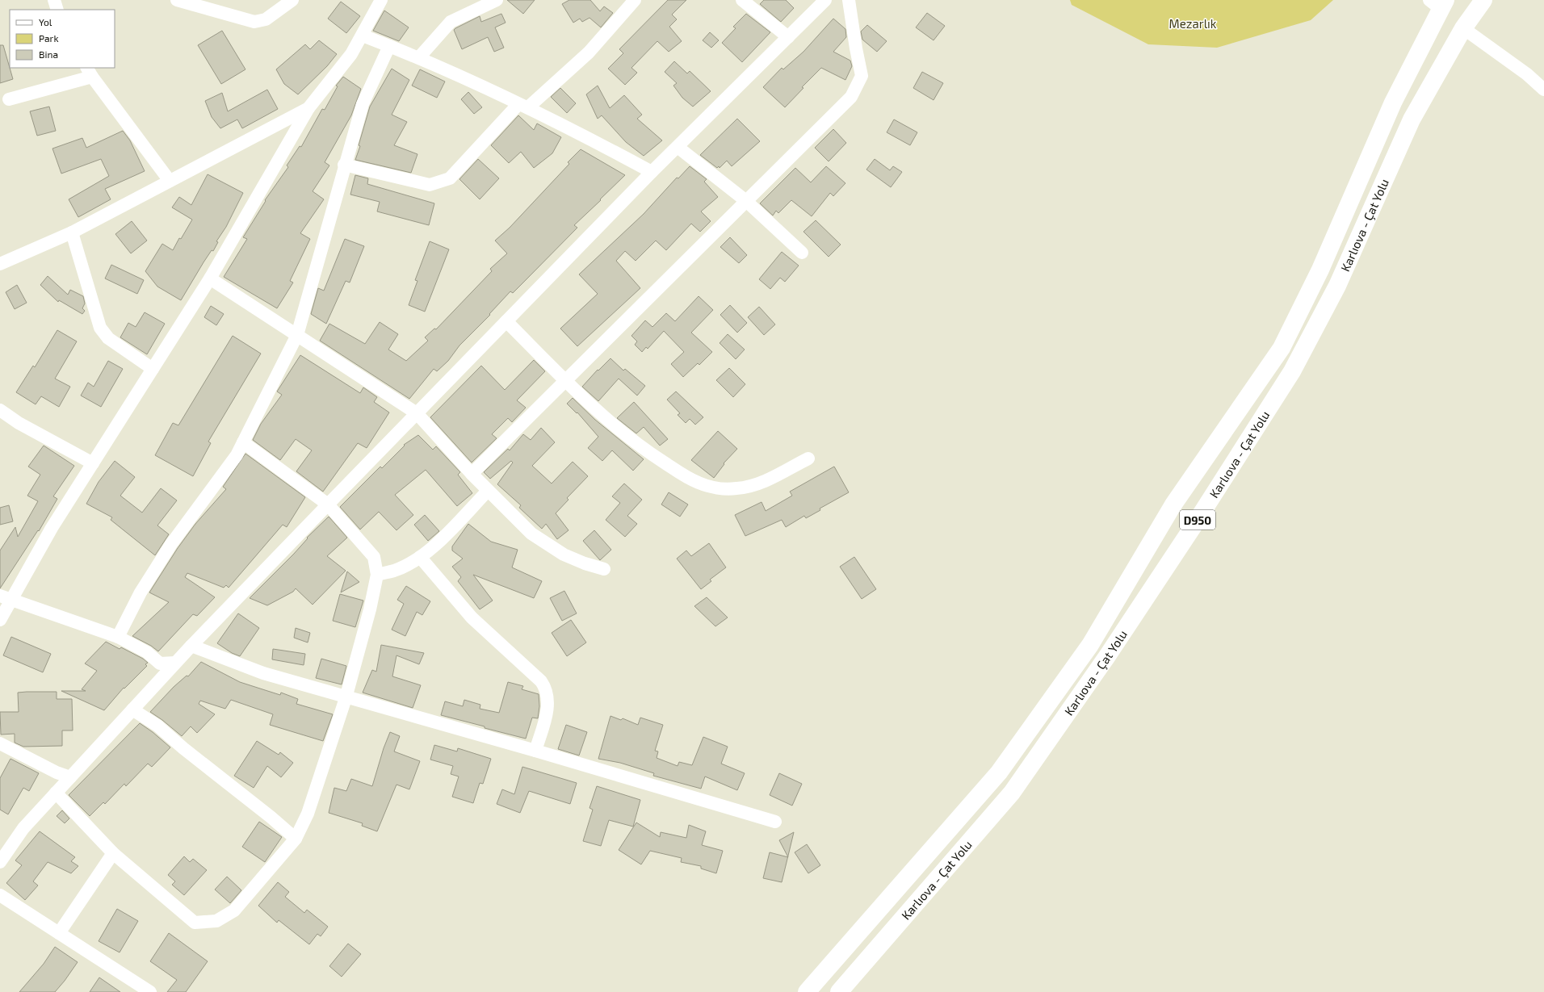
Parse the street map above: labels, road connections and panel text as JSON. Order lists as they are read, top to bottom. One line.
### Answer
{"streets":{"highway":["Karlıova - Çat Yolu","D950"]},"parks":["Mezarlık"],"legend":["Yol","Park","Bina"]}
